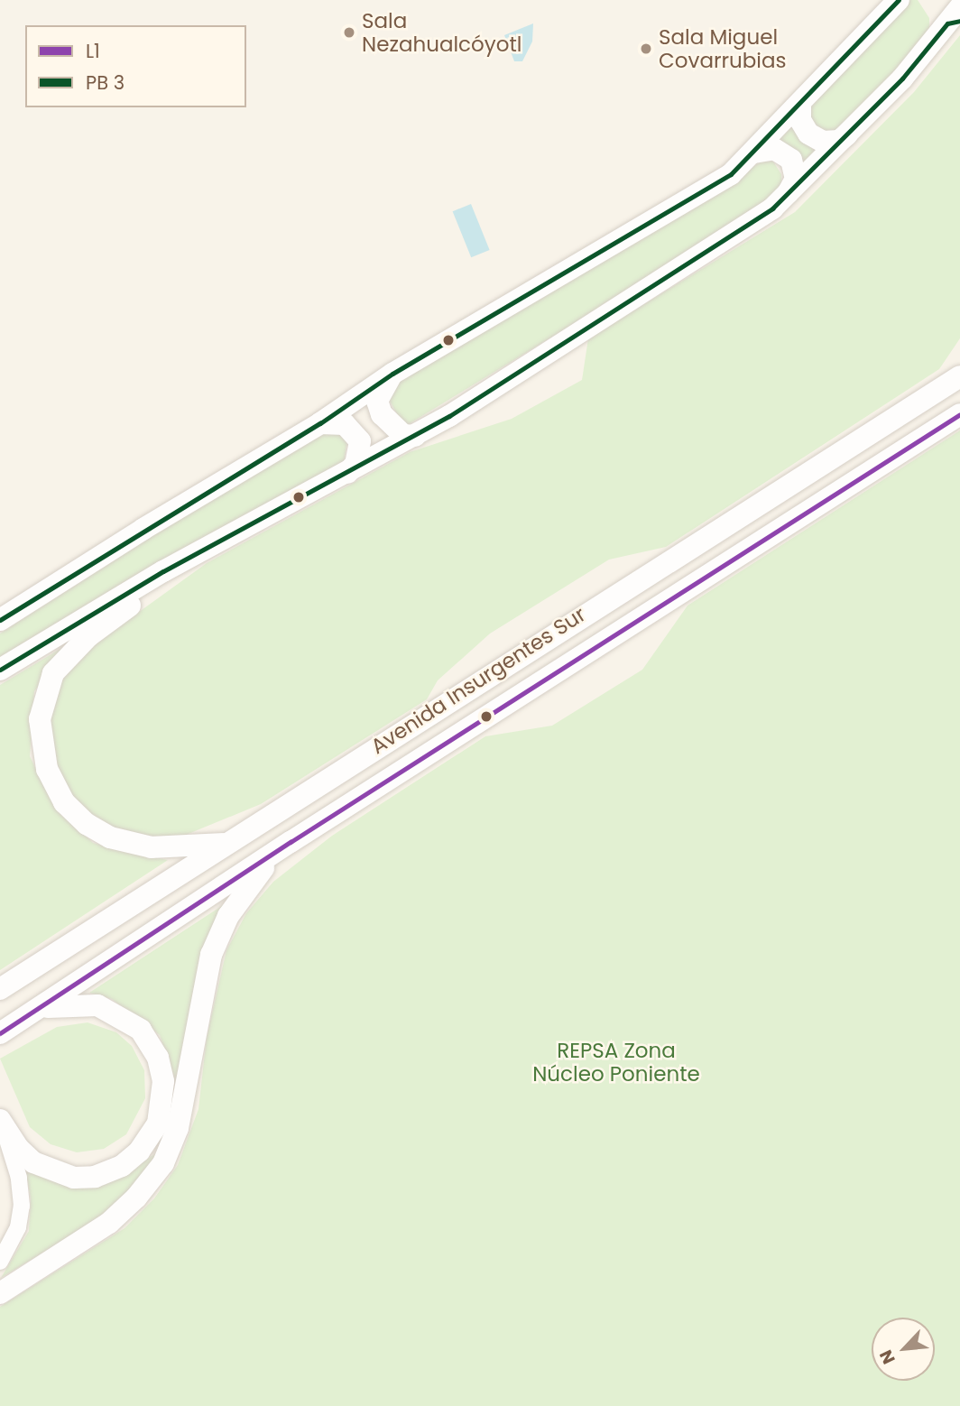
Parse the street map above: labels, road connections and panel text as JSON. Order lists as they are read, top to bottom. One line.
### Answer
{"streets":{"main road":["Avenida Insurgentes Sur"]},"parks":["REPSA Zona Núcleo Poniente"],"places":["Sala Nezahualcóyotl","Sala Miguel Covarrubias"],"lines":["transit line L1"],"legend":["L1","PB 3"],"north":"bottom left"}
